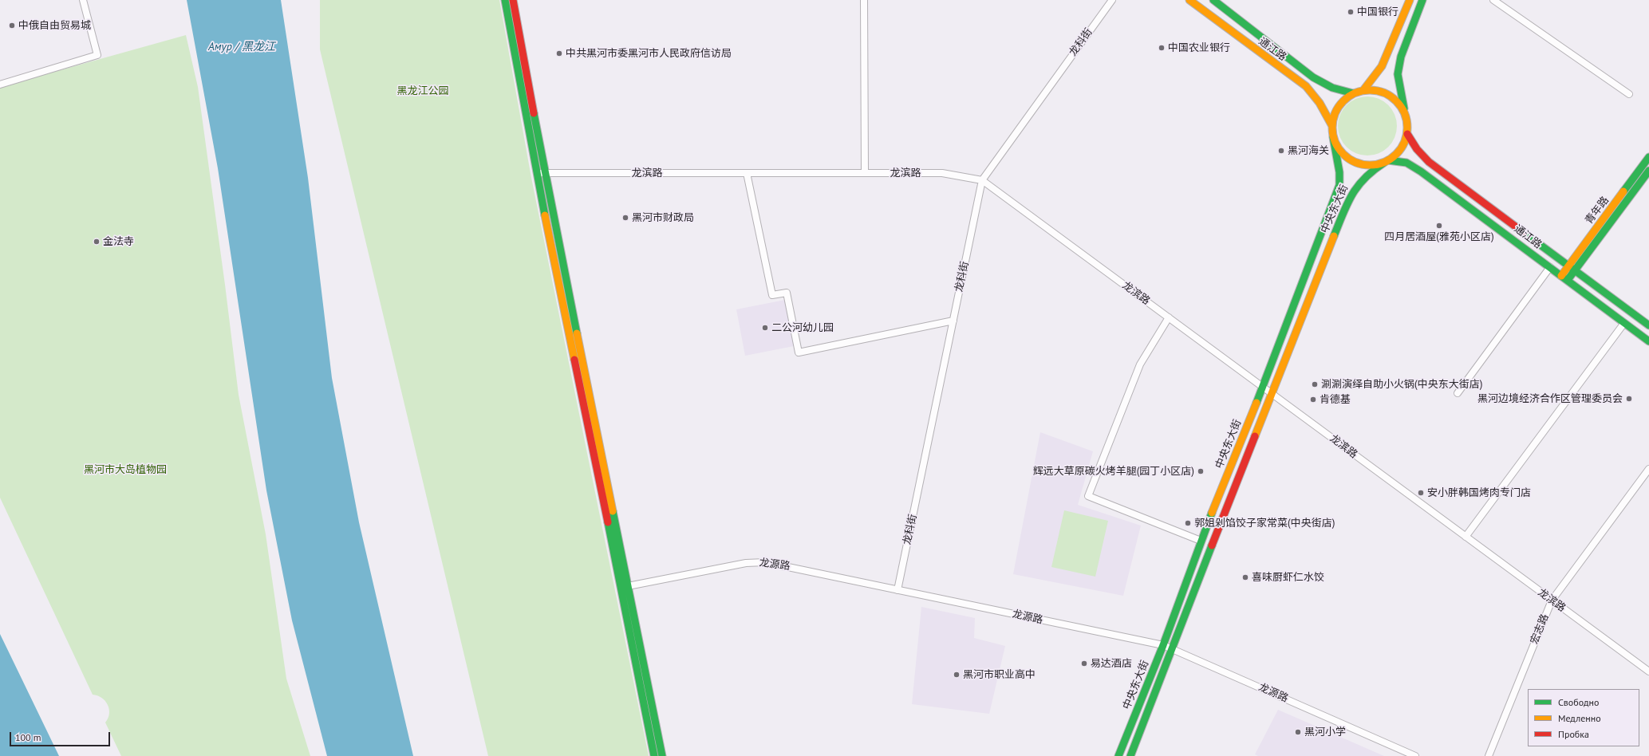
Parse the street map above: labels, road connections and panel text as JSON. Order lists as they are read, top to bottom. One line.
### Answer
{"streets":{"main road":["通江路","中央东大街","青年路"],"street":["龙科街","龙滨路","龙源路","宏志路"]},"crossings":[["龙科街","龙滨路"],["龙科街","龙源路"],["通江路","中央东大街"],["通江路","青年路"],["龙滨路","中央东大街"],["龙滨路","宏志路"],["中央东大街","龙源路"]],"water":["Амур / 黑龙江"],"parks":["黑龙江公园","黑河市大岛植物园"],"places":["中国银行","中俄自由贸易城","中国农业银行","中共黑河市委黑河市人民政府信访局","黑河海关","黑河市财政局","四月居酒屋(雅苑小区店)","金法寺","二公河幼儿园","涮涮演绎自助小火锅(中央东大街店)","黑河边境经济合作区管理委员会","肯德基","辉远大草原碳火烤羊腿(园丁小区店)","安小胖韩国烤肉专门店","郭姐剁馅饺子家常菜(中央街店)","喜味厨虾仁水饺","易达酒店","黑河市职业高中","黑河小学"],"legend":["Свободно","Медленно","Пробка"],"scale_bar":"100 m"}
